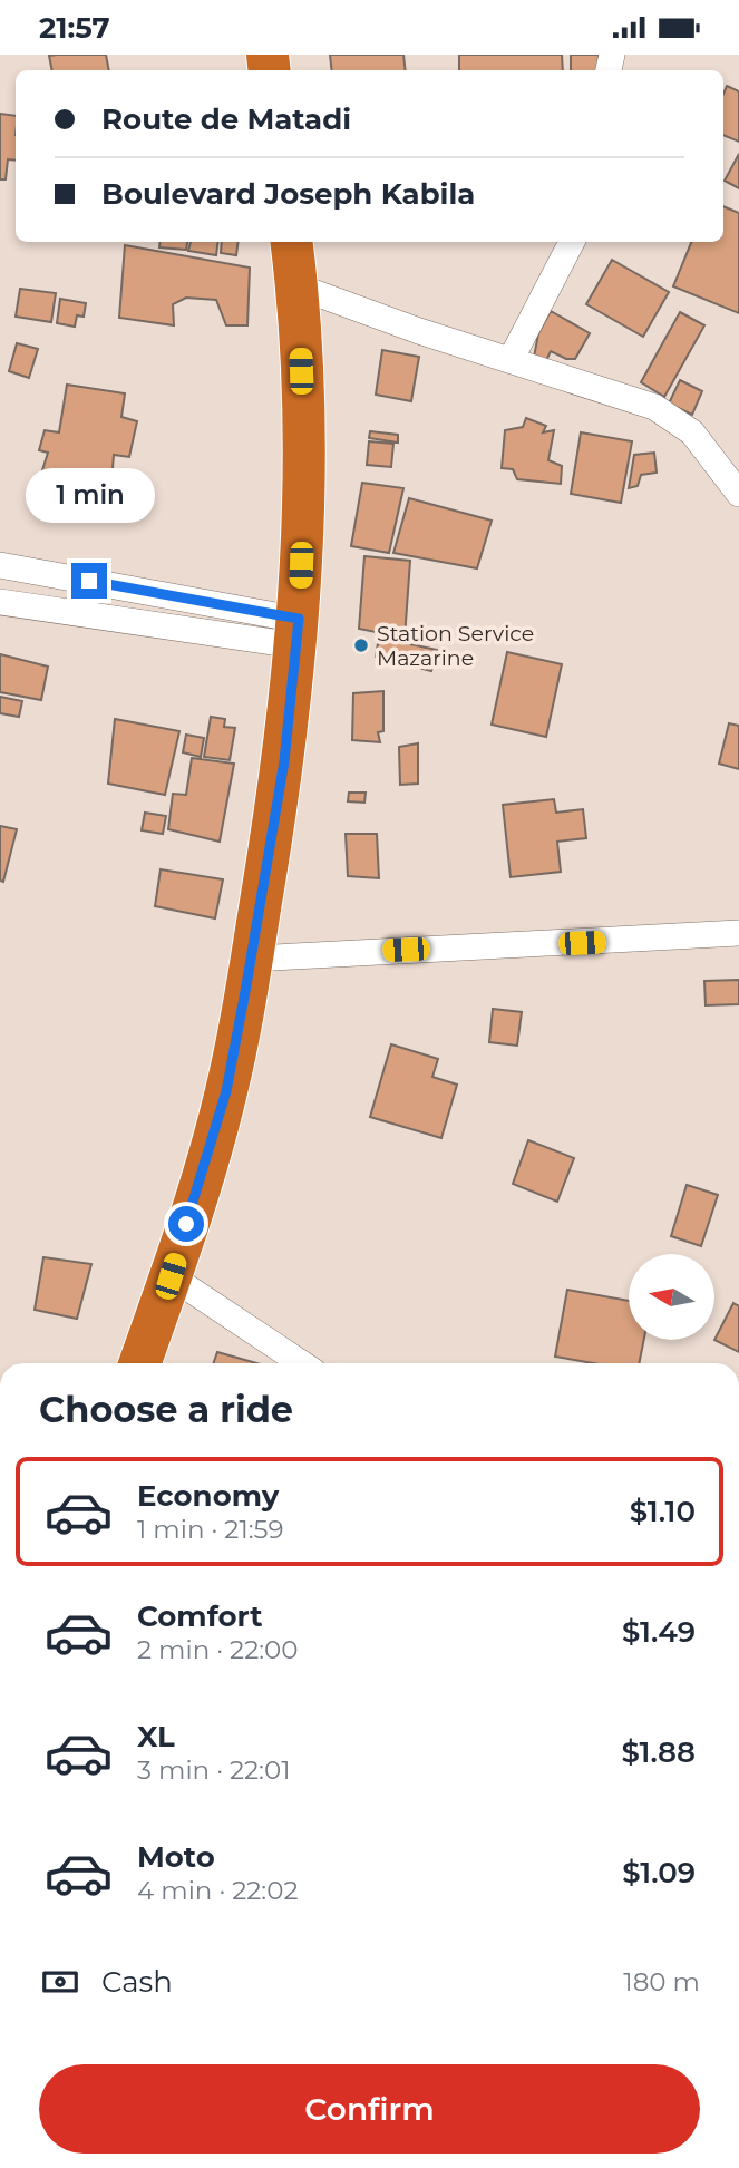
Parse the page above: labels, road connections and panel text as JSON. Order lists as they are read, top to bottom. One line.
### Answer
{"places":["Station Service Mazarine"],"north":"left","page":{"status":"21:57","banner":["Route de Matadi","Boulevard Joseph Kabila"],"bubble":"1 min","heading":"Choose a ride","list":[{"name":"Economy","note":"1 min · 21:59","value":"$1.10"},{"name":"Comfort","note":"2 min · 22:00","value":"$1.49"},{"name":"XL","note":"3 min · 22:01","value":"$1.88"},{"name":"Moto","note":"4 min · 22:02","value":"$1.09"}],"pay":["Cash","180 m"],"buttons":"Confirm"}}
